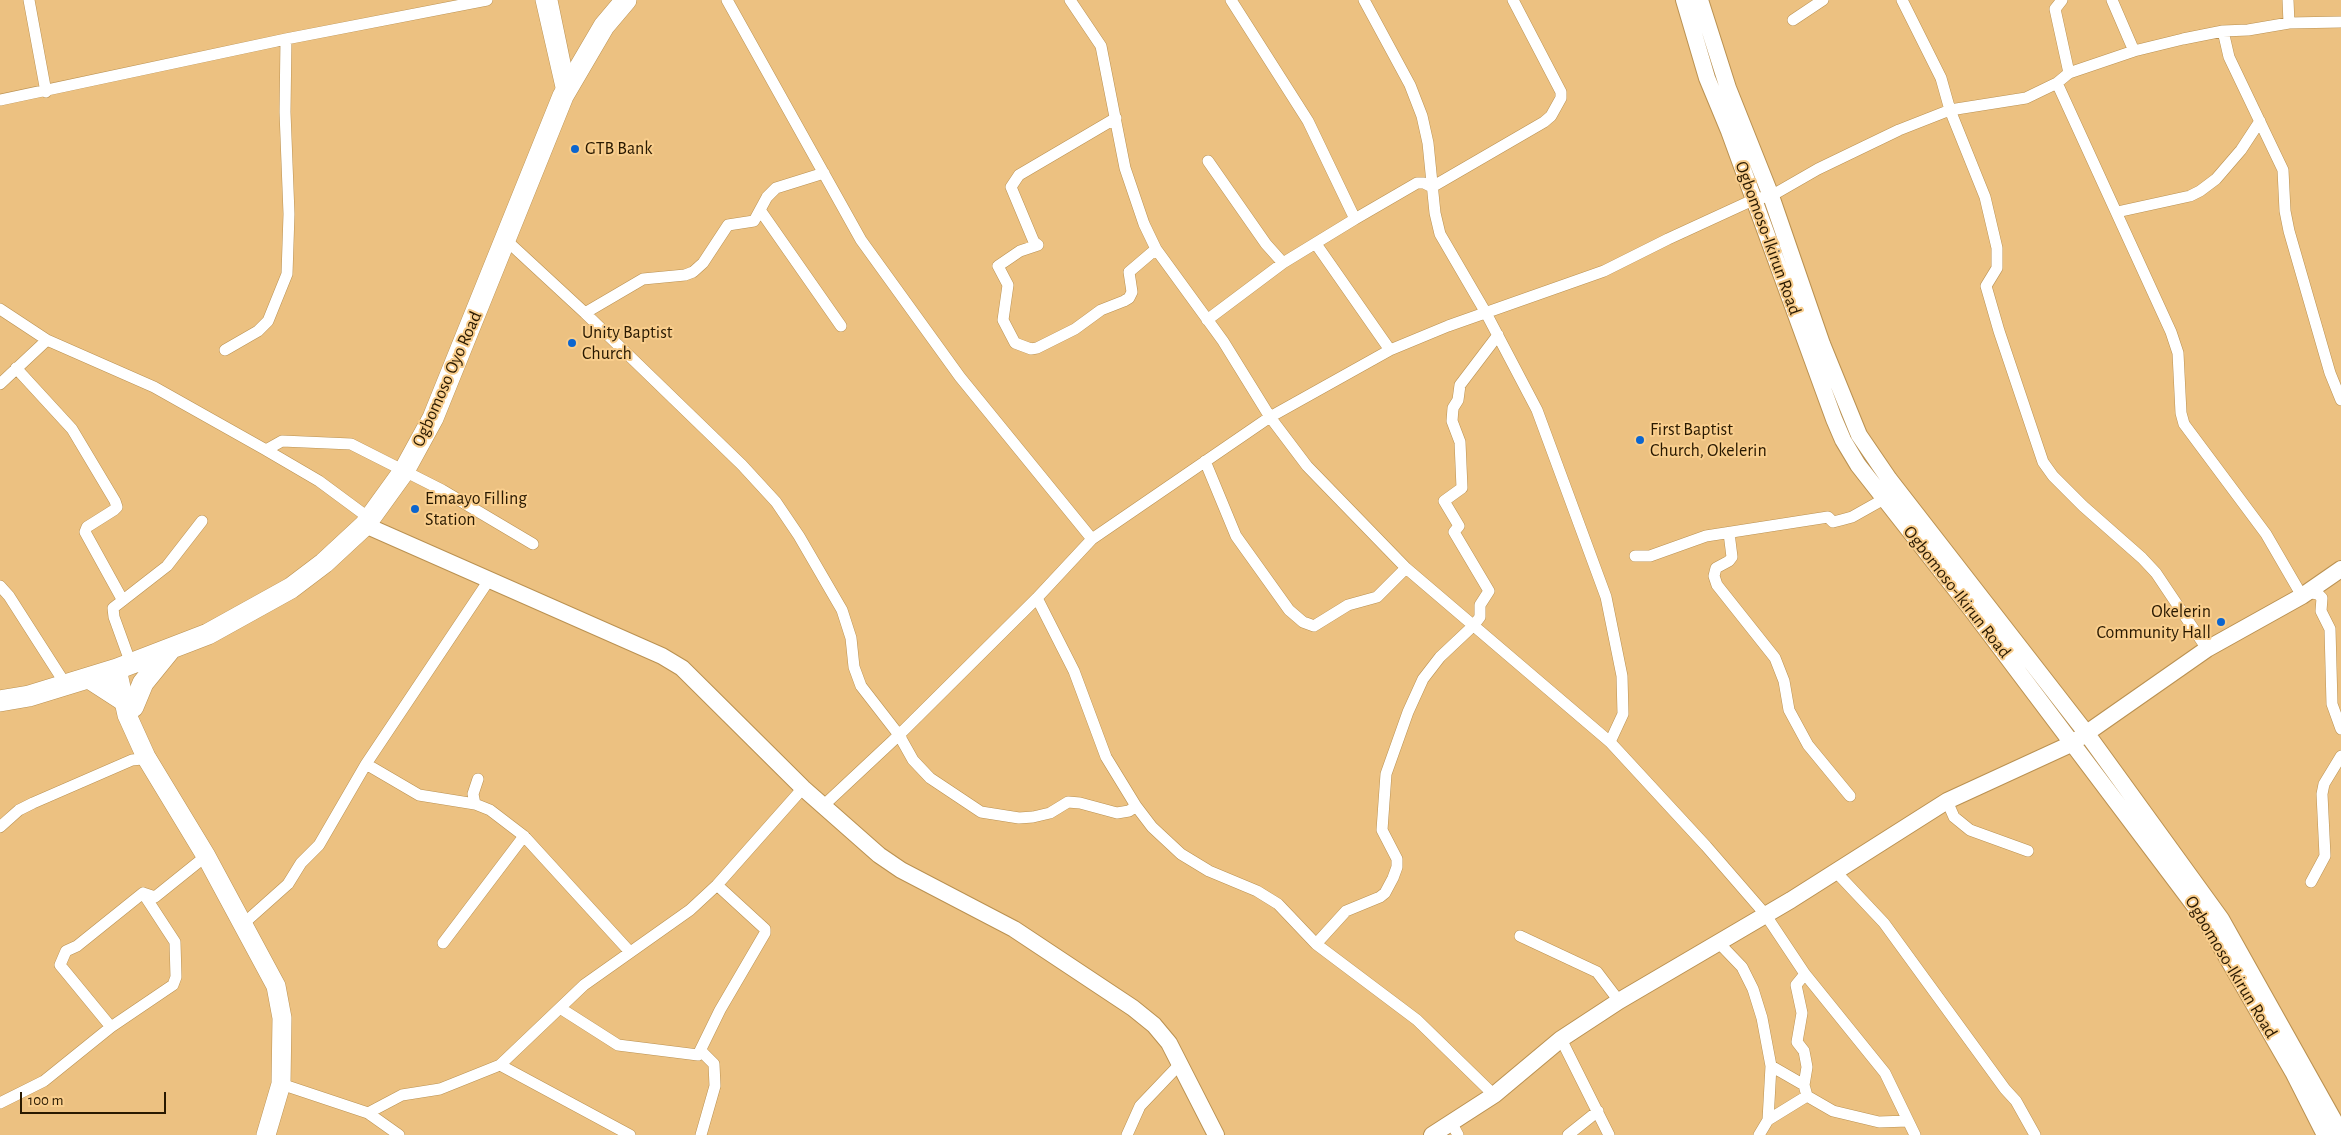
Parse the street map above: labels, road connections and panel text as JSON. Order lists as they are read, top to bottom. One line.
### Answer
{"streets":{"highway":["Ogbomoso Oyo Road"],"main road":["Ogbomoso-Ikirun Road"]},"places":["GTB Bank","Unity Baptist Church","First Baptist Church, Okelerin","Emaayo Filling Station","Okelerin Community Hall"],"scale_bar":"100 m"}
